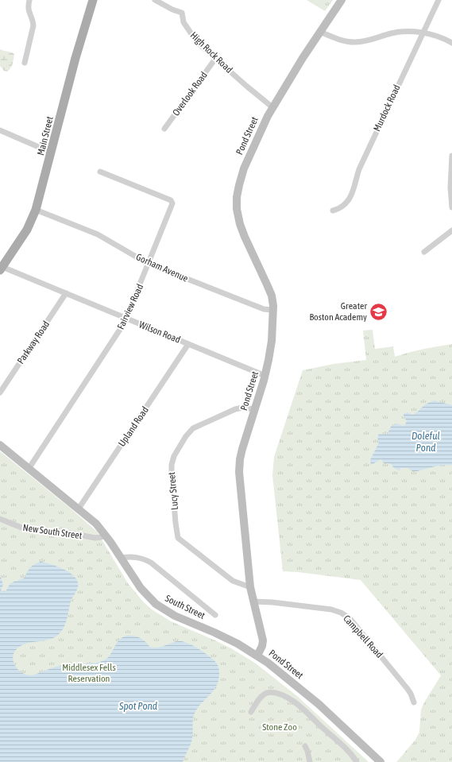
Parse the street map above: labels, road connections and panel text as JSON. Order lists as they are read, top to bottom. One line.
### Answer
{"streets":{"main road":["Main Street"],"street":["High Rock Road","Overlook Road","Murdock Road","Pond Street","Gorham Avenue","Fairview Road","Wilson Road","Parkway Road","Upland Road","Lucy Street","New South Street","South Street","Campbell Road"]},"crossings":[["High Rock Road","Overlook Road"],["High Rock Road","Pond Street"],["Main Street","Gorham Avenue"],["Main Street","Wilson Road"],["Pond Street","Gorham Avenue"],["Pond Street","Wilson Road"],["Pond Street","Lucy Street"],["Pond Street","South Street"],["Pond Street","Campbell Road"],["Gorham Avenue","Fairview Road"],["Fairview Road","Wilson Road"],["Fairview Road","South Street"],["Wilson Road","Parkway Road"],["Wilson Road","Upland Road"],["Upland Road","South Street"],["New South Street","South Street"]],"water":["Doleful Pond","Spot Pond"],"parks":["Middlesex Fells Reservation","Stone Zoo"],"places":{"school or university":["Greater Boston Academy"]}}
